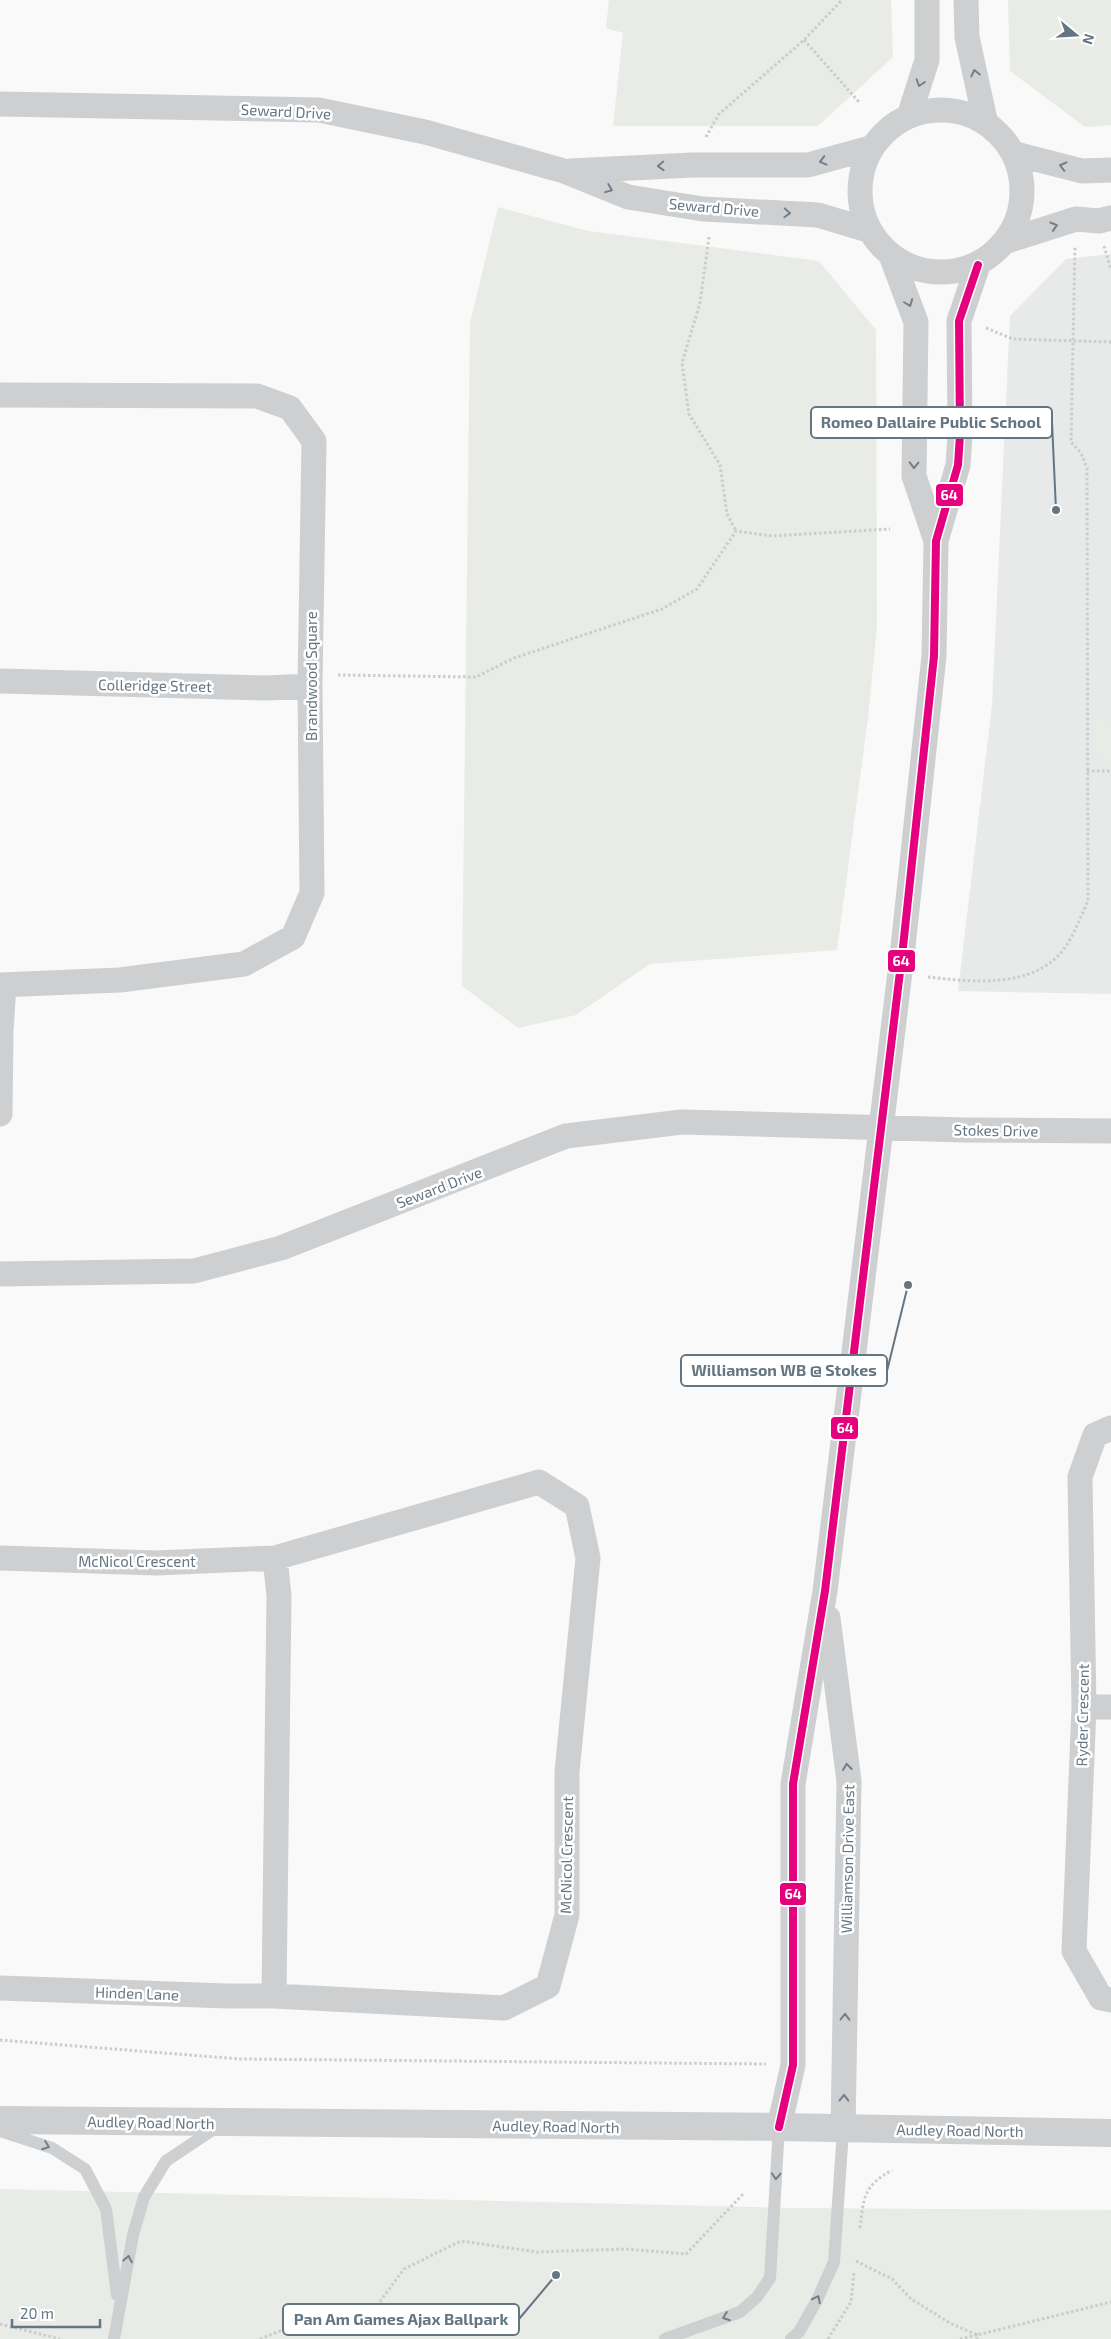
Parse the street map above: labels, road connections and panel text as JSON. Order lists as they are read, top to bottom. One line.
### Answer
{"streets":{"street":["Seward Drive","Brandwood Square","Colleridge Street","Stokes Drive","McNicol Crescent","Ryder Crescent","Williamson Drive East","Hinden Lane","Audley Road North"]},"crossings":[["Seward Drive","Stokes Drive"],["Seward Drive","Williamson Drive East"],["Brandwood Square","Colleridge Street"],["Stokes Drive","Williamson Drive East"],["McNicol Crescent","Hinden Lane"],["Williamson Drive East","Audley Road North"]],"places":["Romeo Dallaire Public School","Williamson WB @ Stokes","Pan Am Games Ajax Ballpark"],"lines":["transit line 64"],"scale_bar":"20 m","north":"right"}
